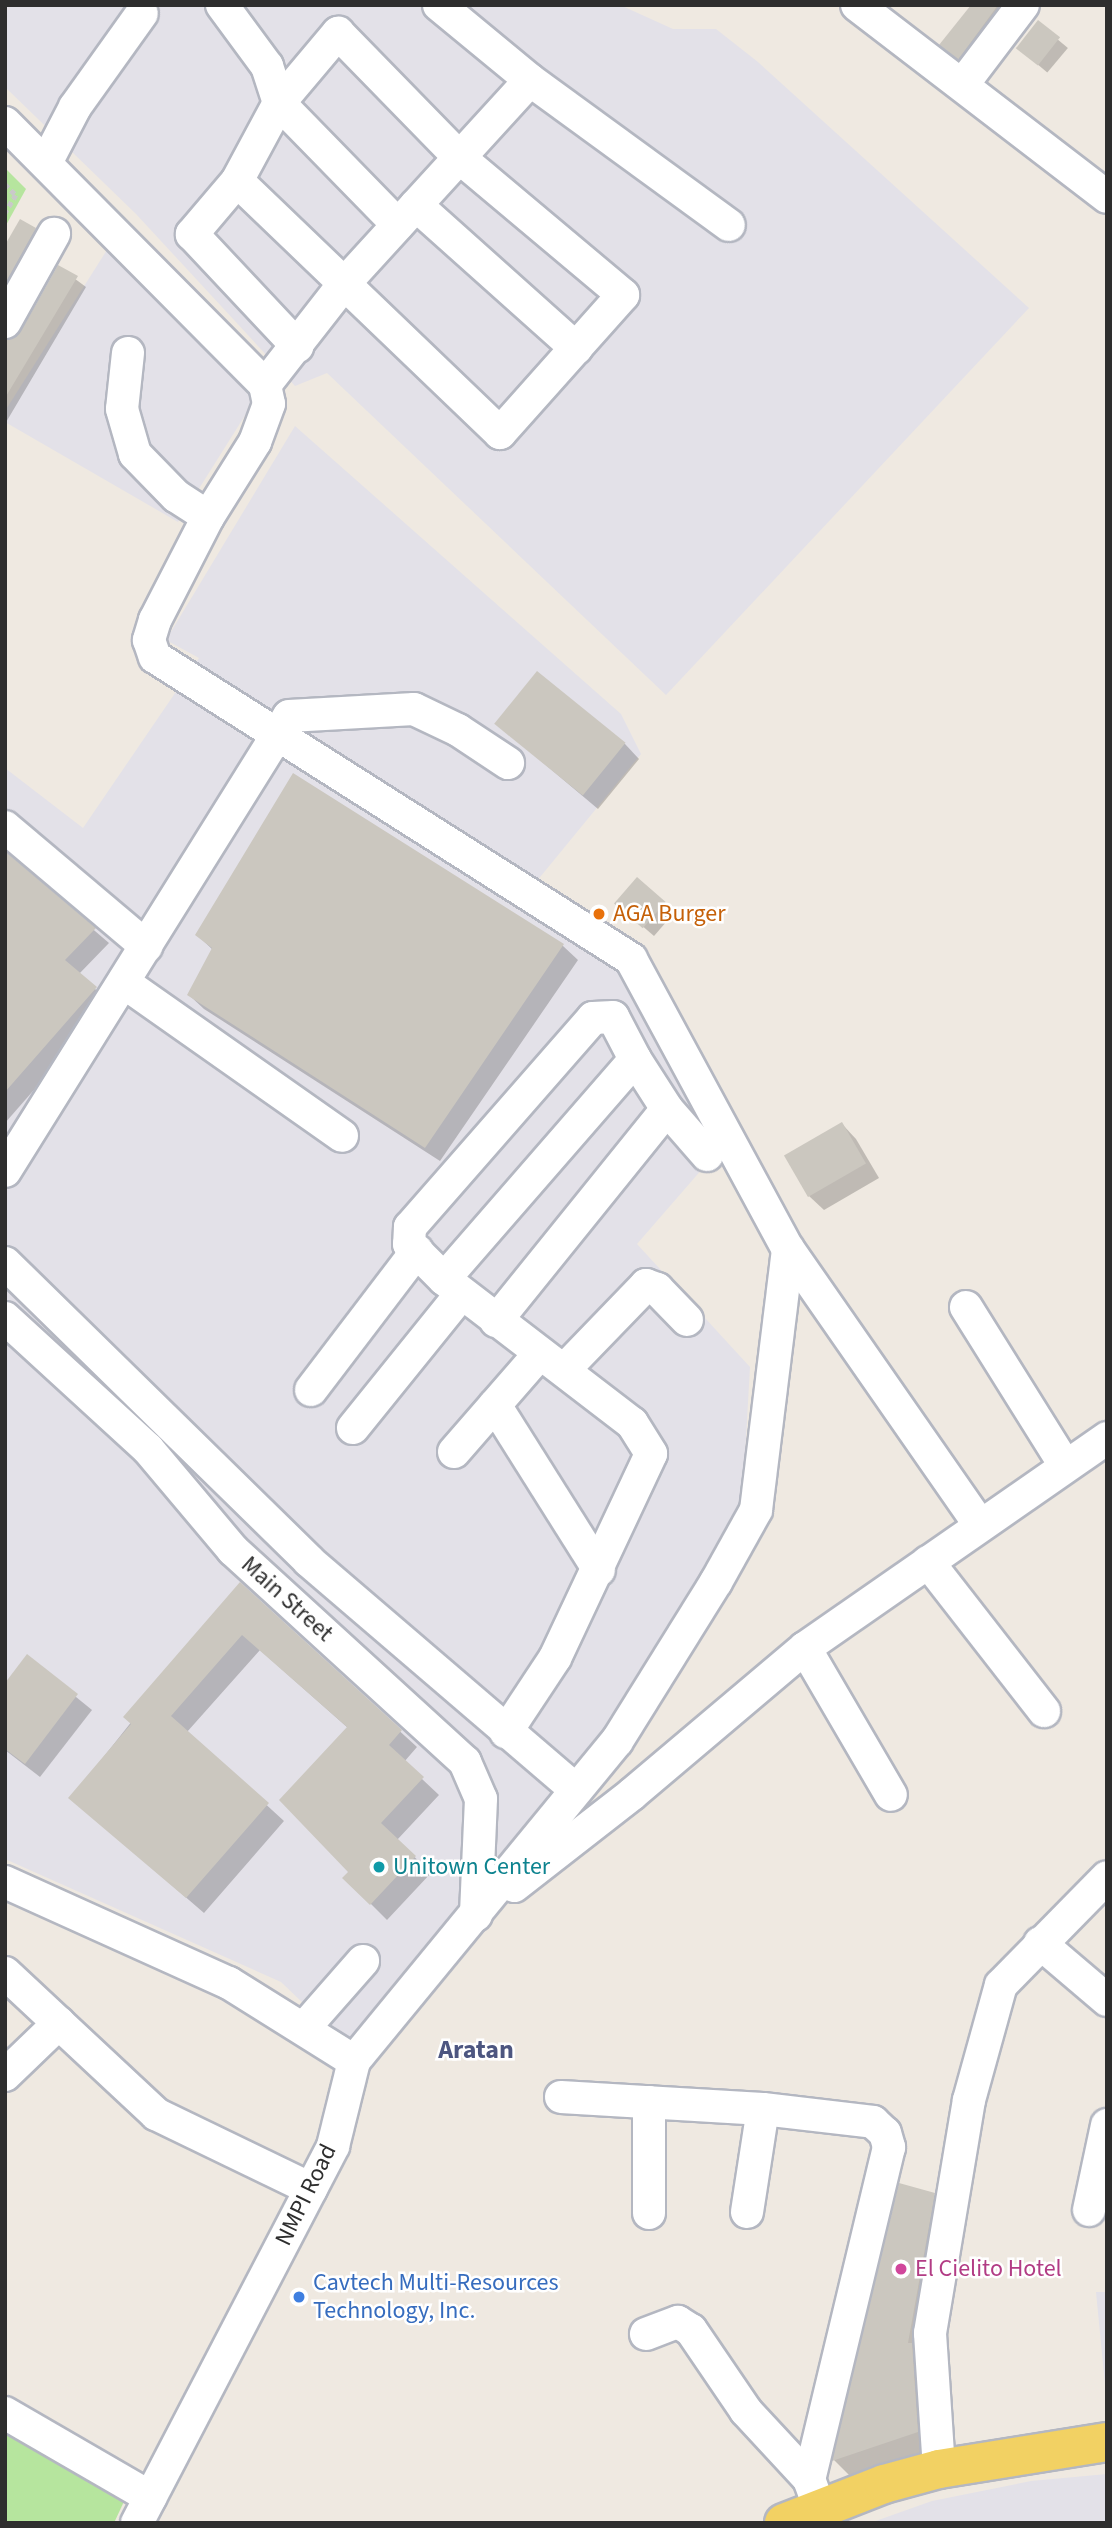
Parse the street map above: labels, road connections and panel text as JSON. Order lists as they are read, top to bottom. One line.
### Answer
{"streets":{"street":["Main Street","NMPI Road"]},"districts":["Aratan"],"places":["AGA Burger","Unitown Center","El Cielito Hotel","Cavtech Multi-Resources Technology, Inc."]}
